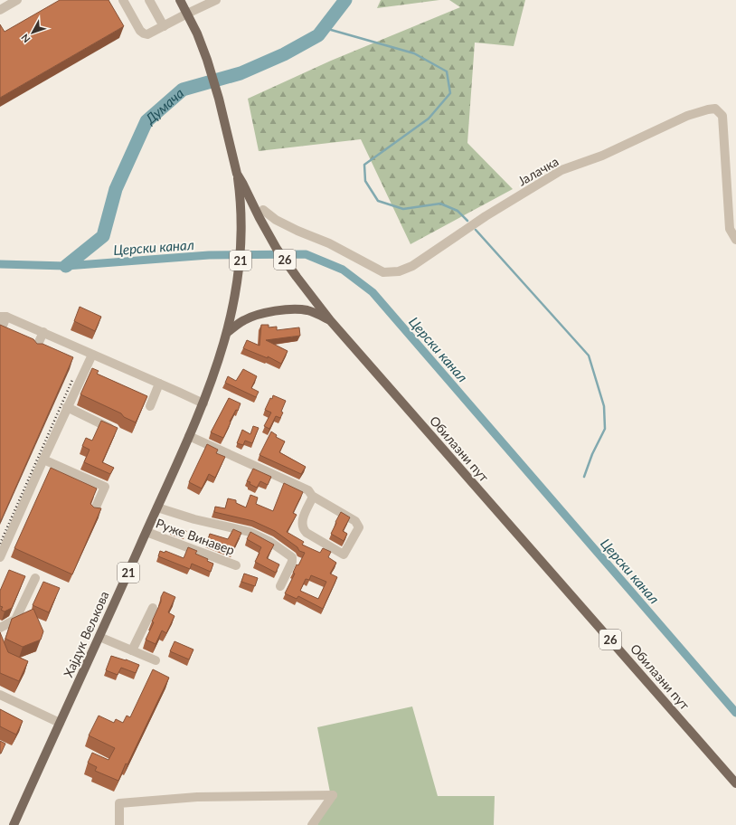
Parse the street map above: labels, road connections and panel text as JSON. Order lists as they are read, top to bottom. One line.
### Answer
{"streets":{"main road":["26","21","Обилазни пут","Хајдук Вељкова"],"street":["Јалачка","Руже Винавер"]},"crossings":[["Јалачка","Обилазни пут"],["21","Обилазни пут"],["21","Хајдук Вељкова"],["Руже Винавер","Хајдук Вељкова"]],"water":["Думача","Церски канал"],"north":"bottom left"}
